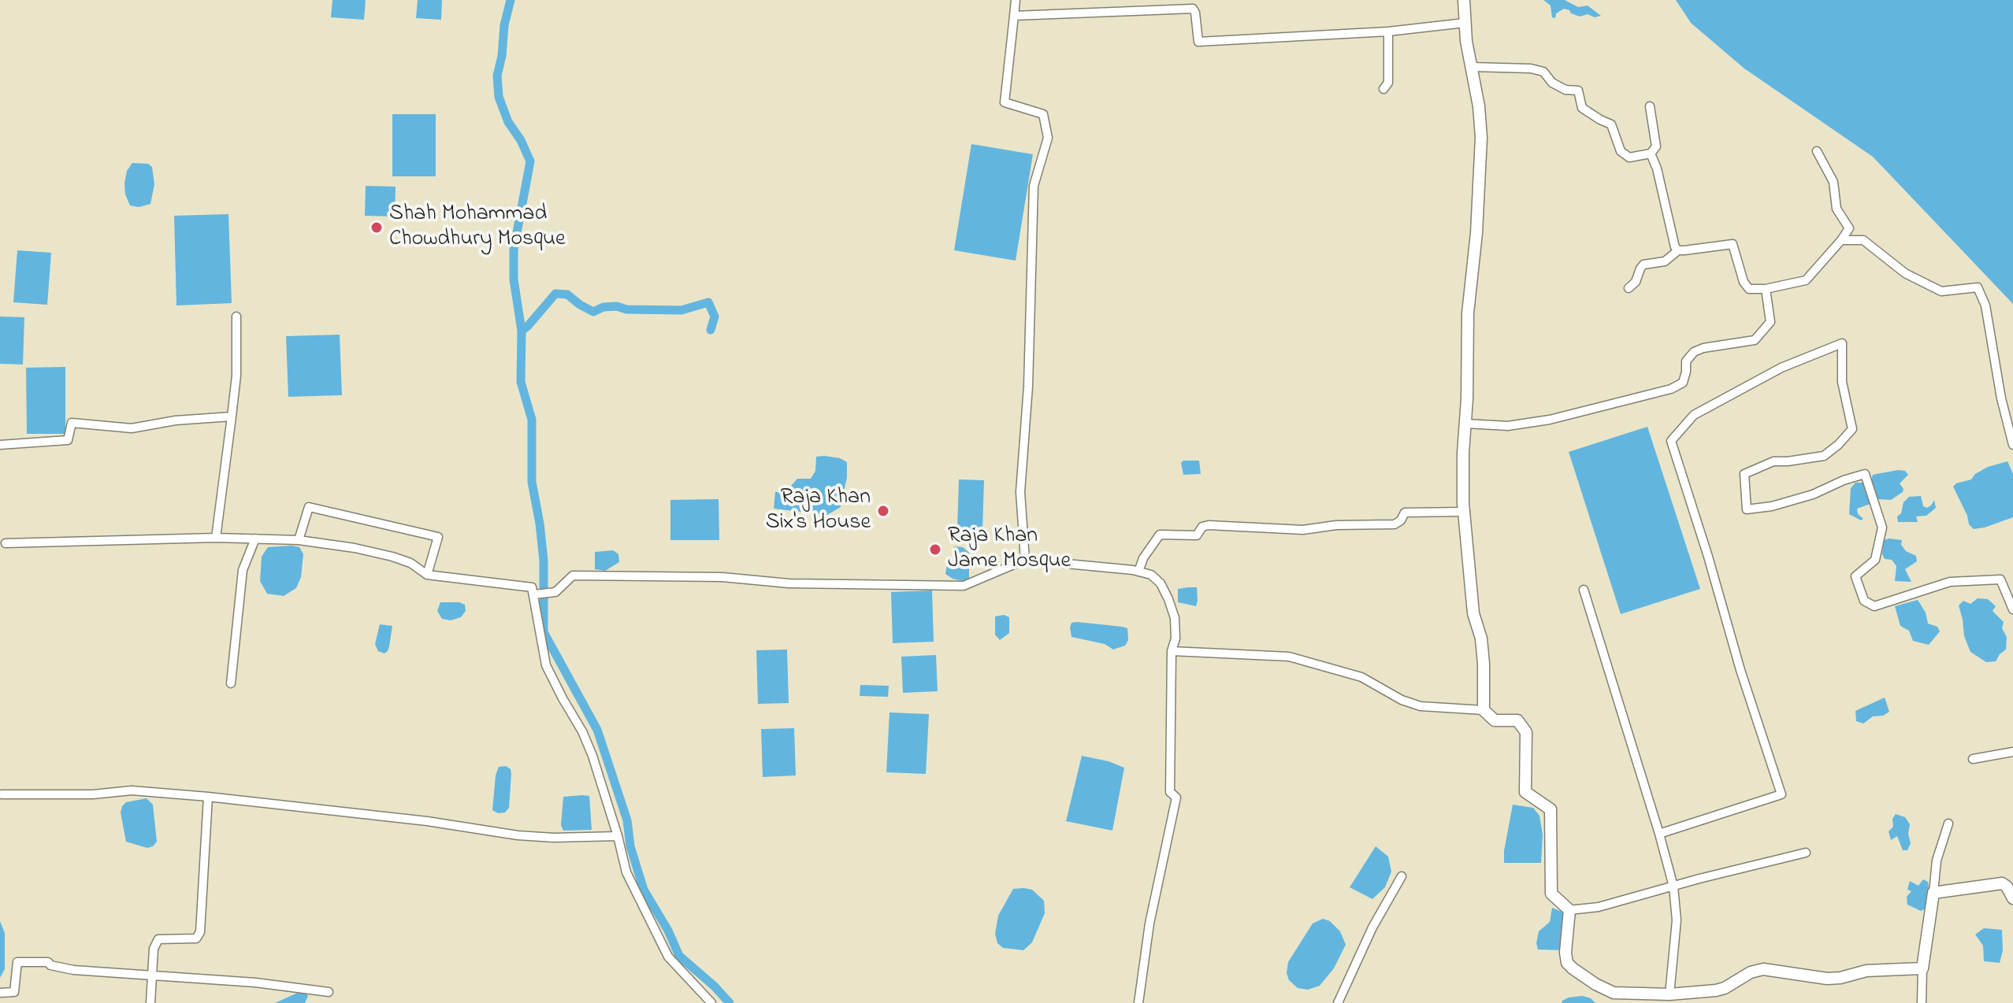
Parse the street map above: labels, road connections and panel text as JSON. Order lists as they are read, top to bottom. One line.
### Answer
{"places":["Shah Mohammad Chowdhury Mosque","Raja Khan Six's House","Raja Khan Jame Mosque"]}
